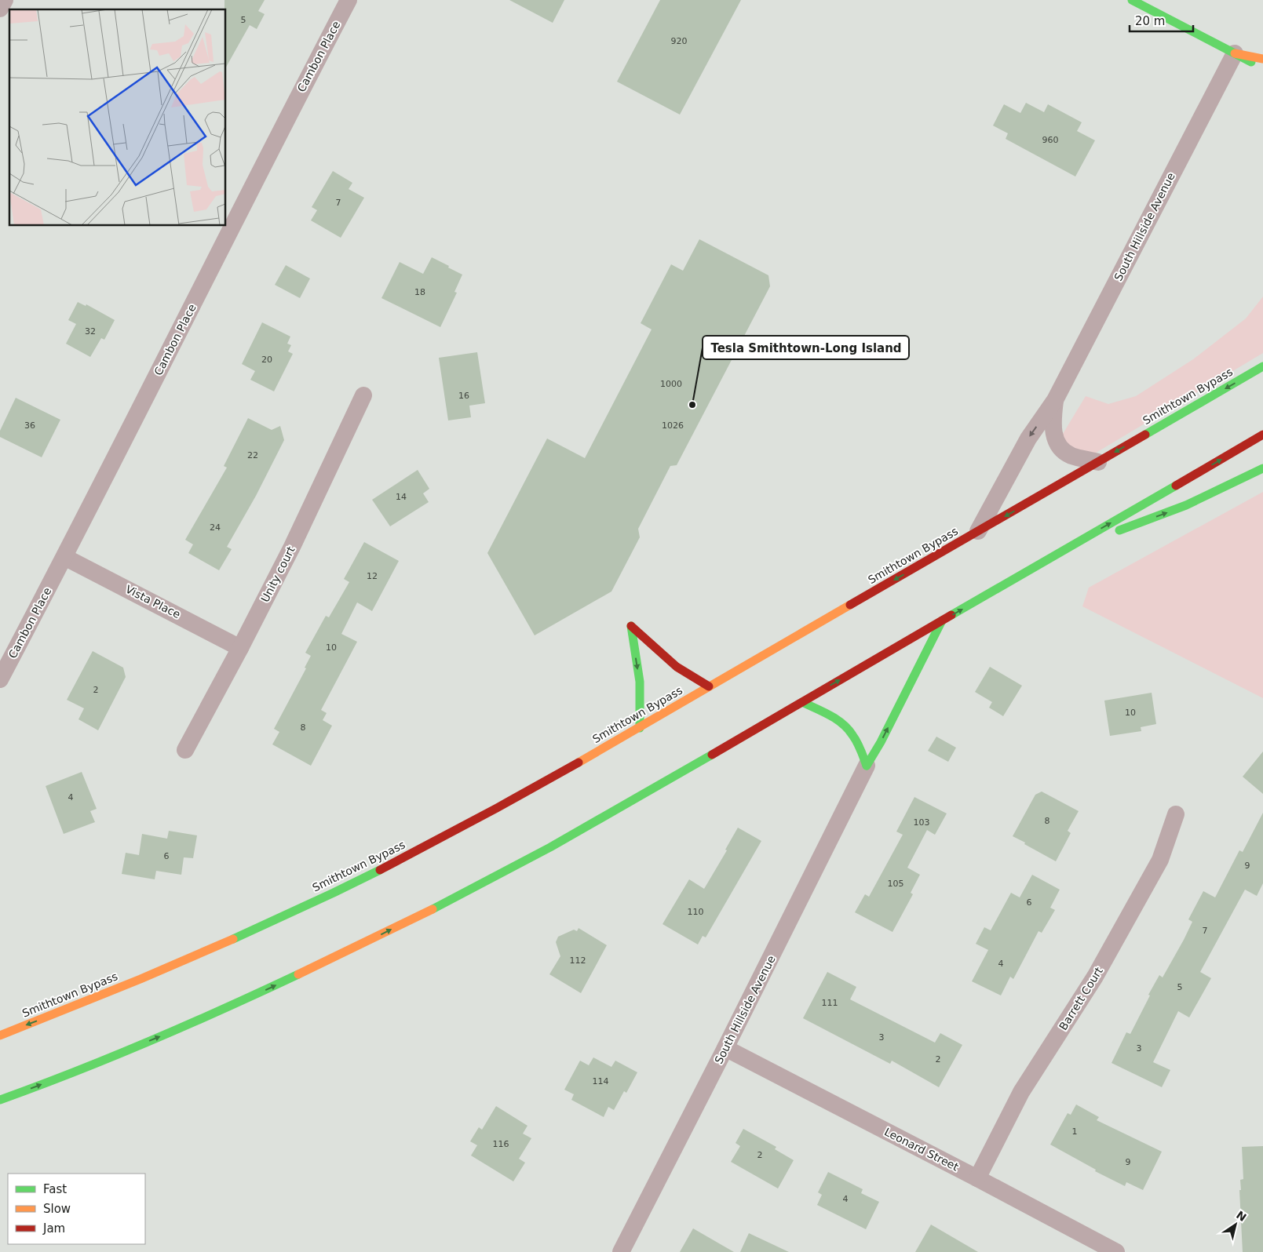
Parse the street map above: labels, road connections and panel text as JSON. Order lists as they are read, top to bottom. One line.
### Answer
{"streets":{"main road":["Smithtown Bypass"],"street":["Cambon Place","South Hillside Avenue","Unity court","Vista Place","Barrett Court","Leonard Street"]},"crossings":[["Cambon Place","Vista Place"],["South Hillside Avenue","Smithtown Bypass"],["South Hillside Avenue","Leonard Street"],["Unity court","Vista Place"],["Barrett Court","Leonard Street"]],"places":["Tesla Smithtown-Long Island"],"house_numbers":["5","920","960","7","18","32","20","1000","16","36","1026","22","14","24","12","10","2","10","8","4","8","103","6","9","105","6","110","7","112","4","5","111","3","3","2","114","1","116","2","9","4"],"legend":["Fast","Slow","Jam"],"scale_bar":"20 m","north":"top right"}
